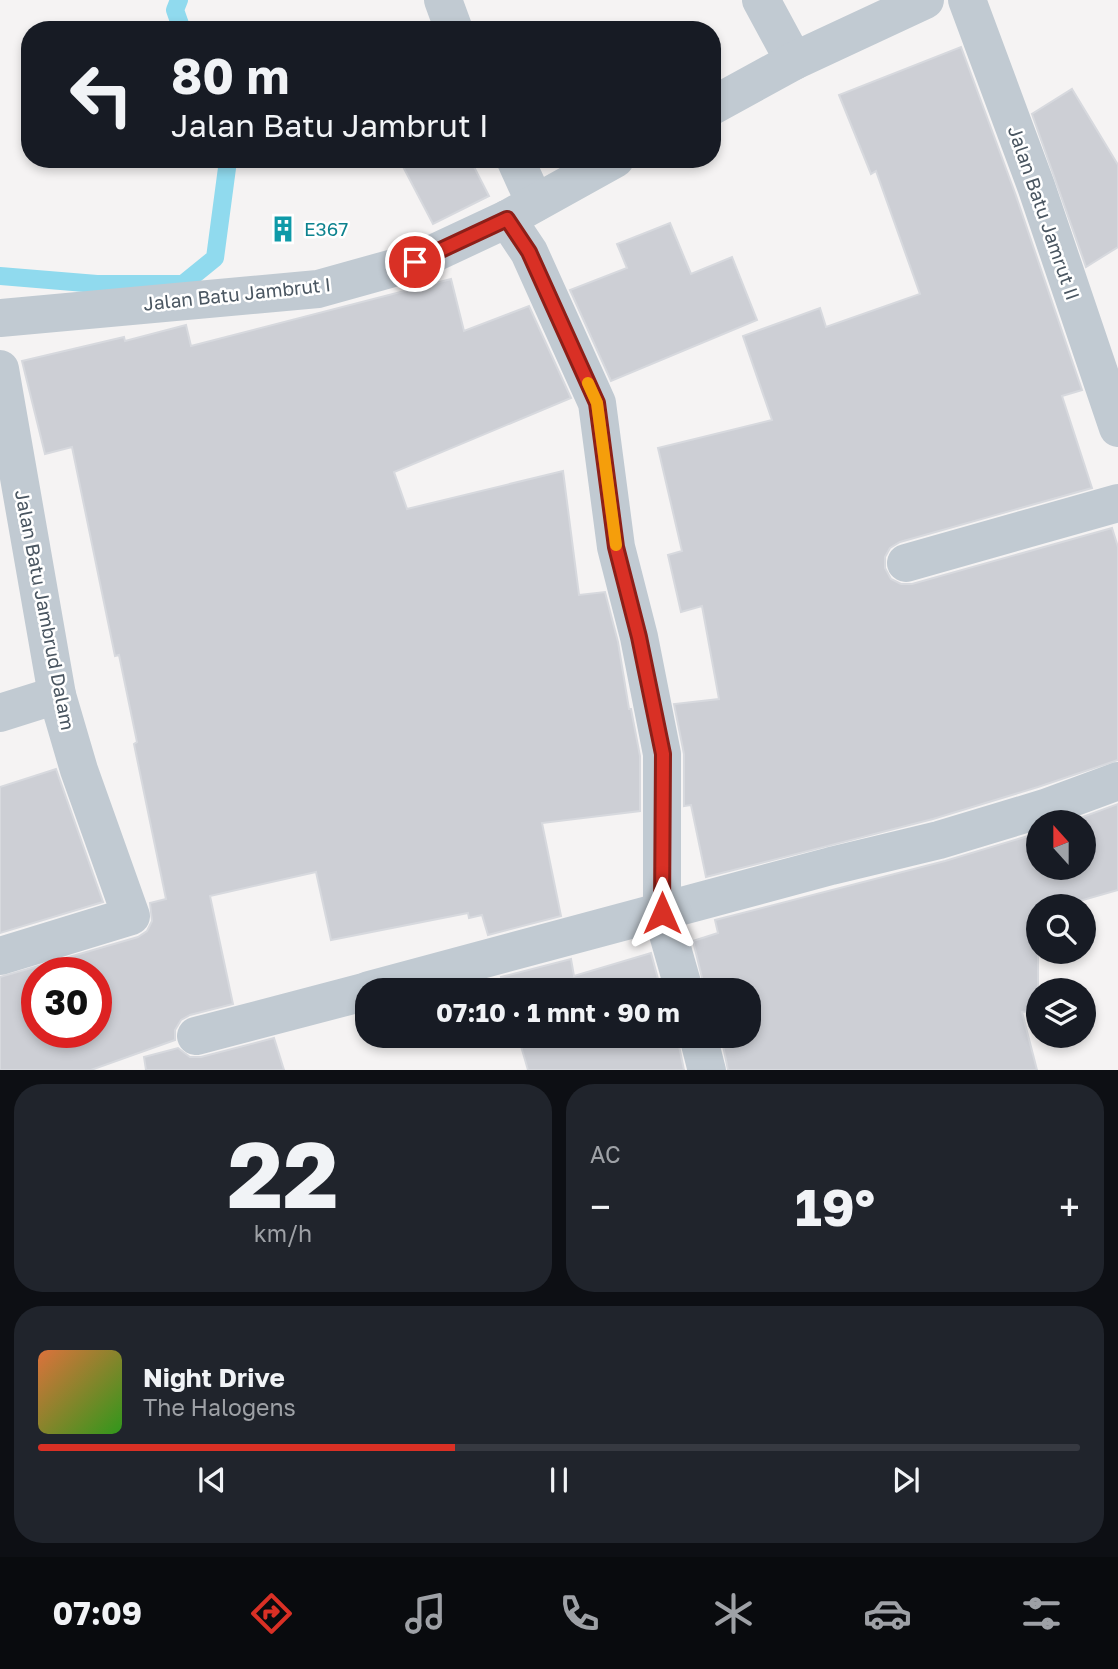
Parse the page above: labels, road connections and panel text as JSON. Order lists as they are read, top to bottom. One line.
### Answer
{"streets":{"street":["Jalan Batu Jamrut II","Jalan Batu Jambrut I","Jalan Batu Jambrud Dalam"]},"places":{"building":["E367"]},"north":"top","page":{"turn":["80 m","Jalan Batu Jambrut I"],"limit":"30","trip":"07:10 · 1 mnt · 90 m","tile":[["22","km/h"],"AC"],"heat":["−","19°","+"],"song":["Night Drive","The Halogens"],"tabs":"07:09"}}
